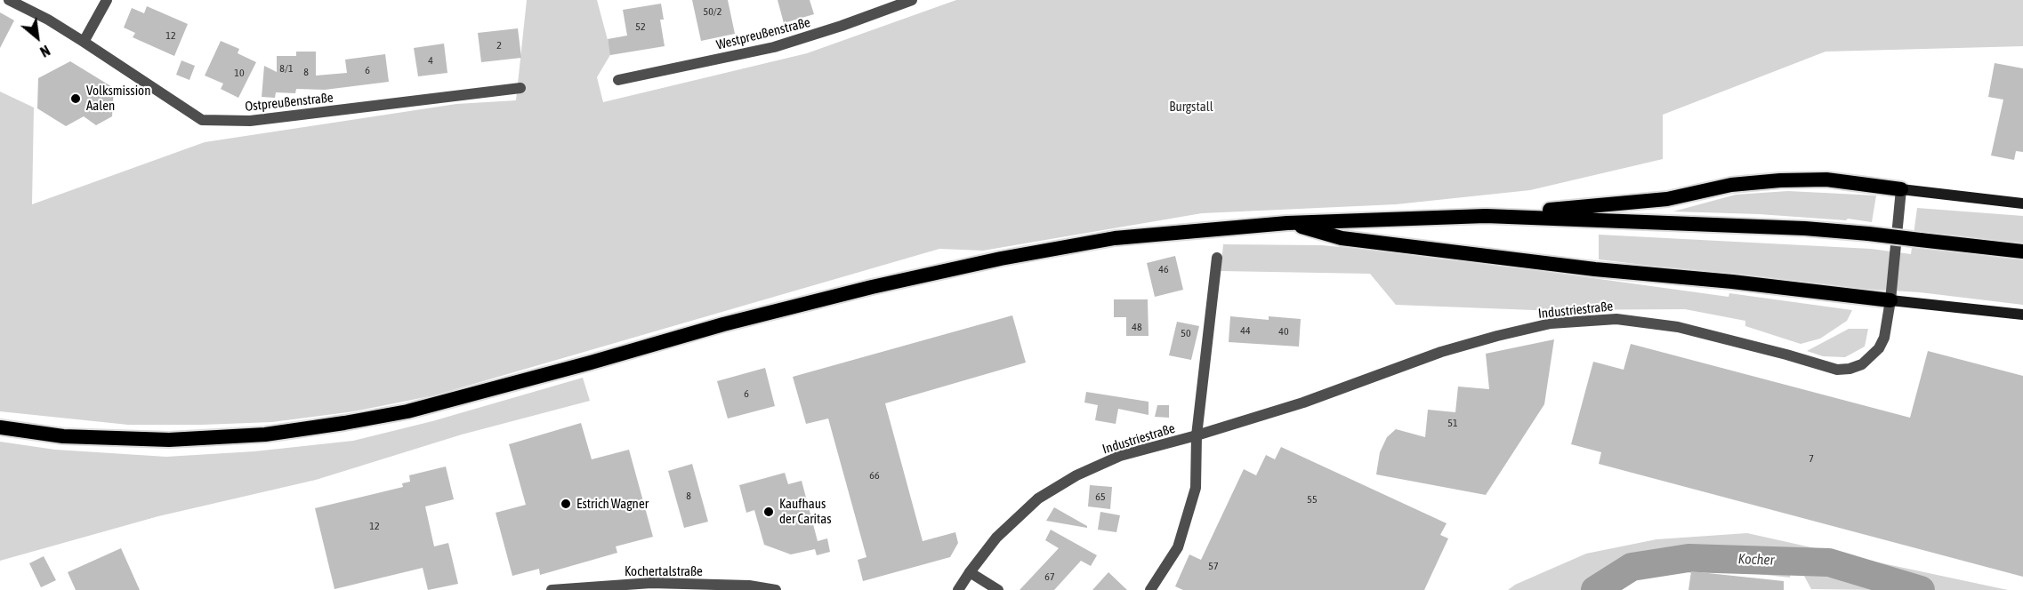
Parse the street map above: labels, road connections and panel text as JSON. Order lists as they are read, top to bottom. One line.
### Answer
{"streets":{"street":["Westpreußenstraße","Ostpreußenstraße","Industriestraße","Kochertalstraße"]},"water":["Kocher"],"parks":["Burgstall"],"places":["Volksmission Aalen","Estrich Wagner","Kaufhaus der Caritas"],"house_numbers":["50/2","52","12","2","4","8/1","6","8","10","46","48","44","40","50","6","51","7","66","8","65","55","12","57","67"],"north":"bottom right"}
